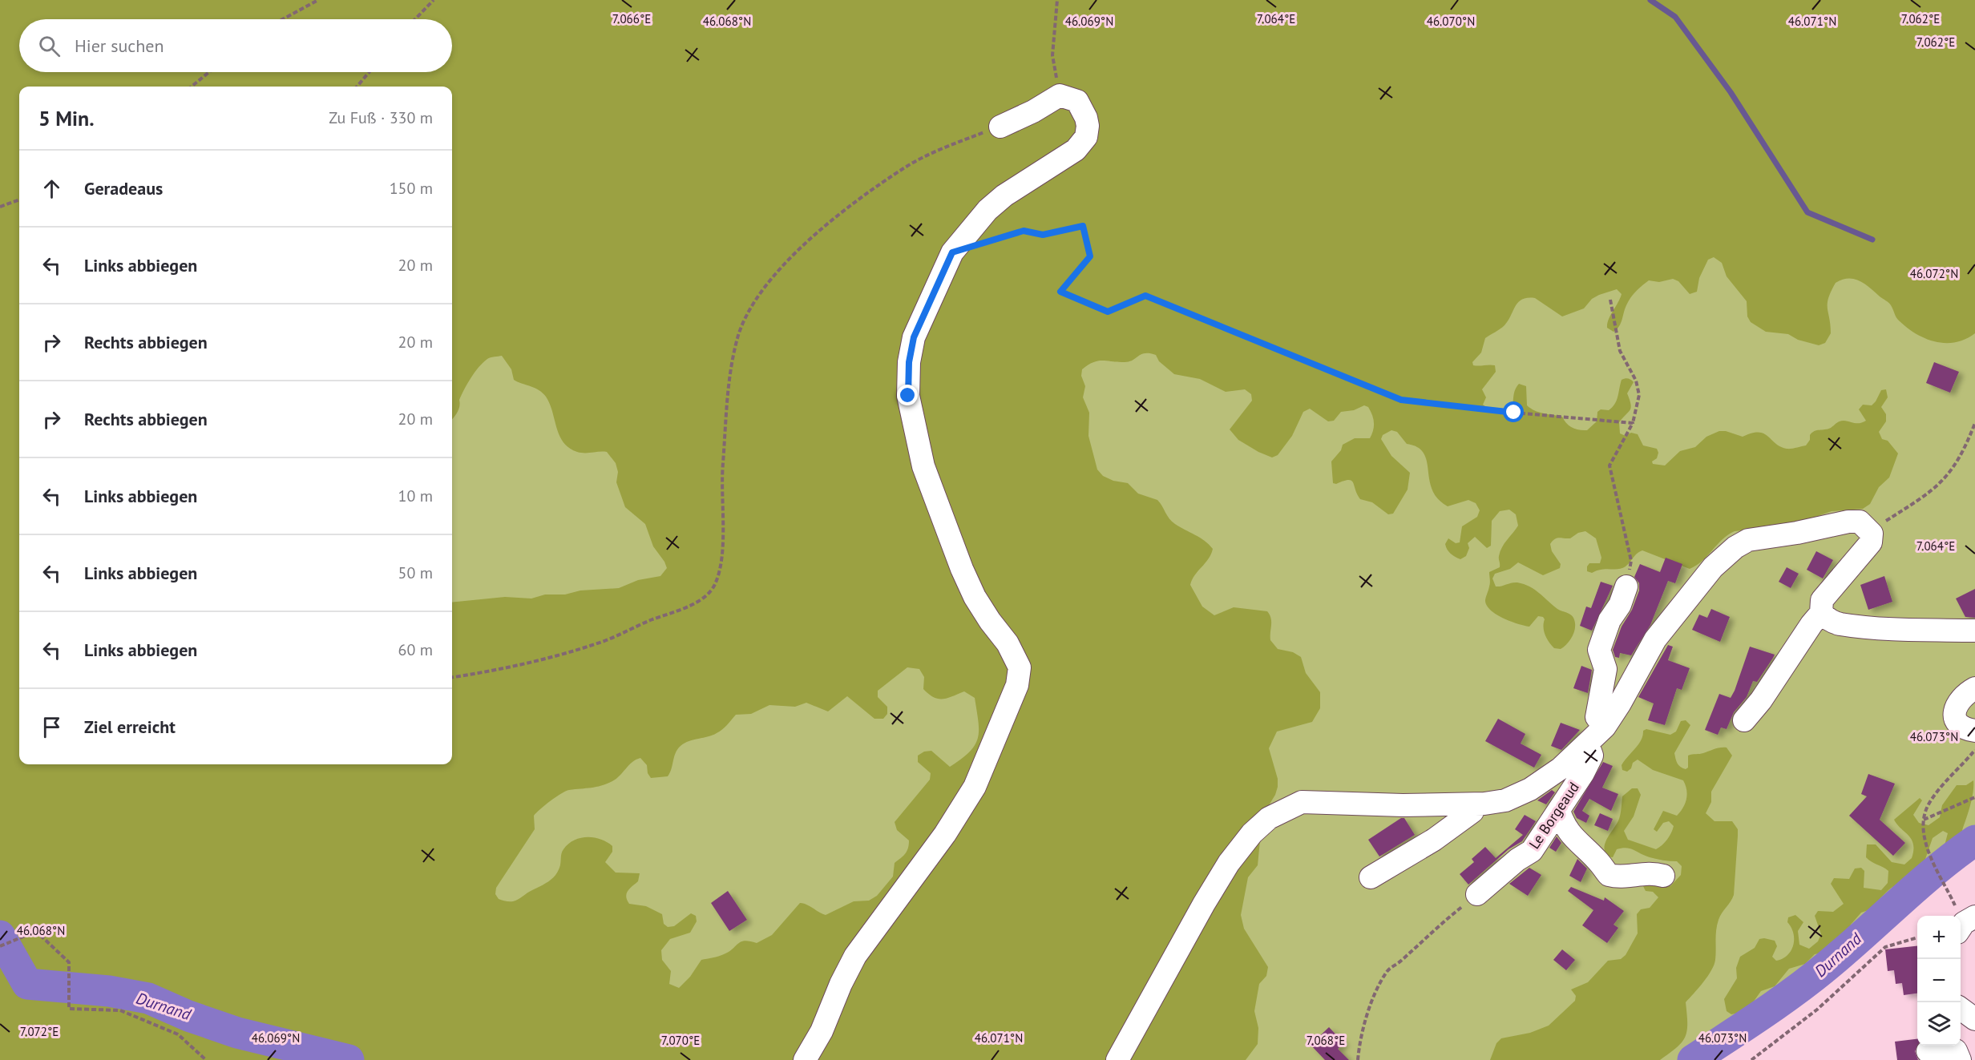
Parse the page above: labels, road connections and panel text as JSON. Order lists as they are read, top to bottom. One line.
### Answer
{"streets":{"street":["Le Borgeaud"]},"water":["Durnand"],"page":{"search":"Hier suchen","heading":["5 Min.","Zu Fuß · 330 m"],"list":[["Geradeaus","150 m"],["Links abbiegen","20 m"],["Rechts abbiegen","20 m"],["Rechts abbiegen","20 m"],["Links abbiegen","10 m"],["Links abbiegen","50 m"],["Links abbiegen","60 m"],"Ziel erreicht"],"map_buttons":["+","−"]},"coordinates":["7.066°E","7.064°E","7.062°E","46.068°N","46.069°N","46.070°N","46.071°N","46.072°N","46.073°N","7.072°E","7.070°E","7.068°E"]}
